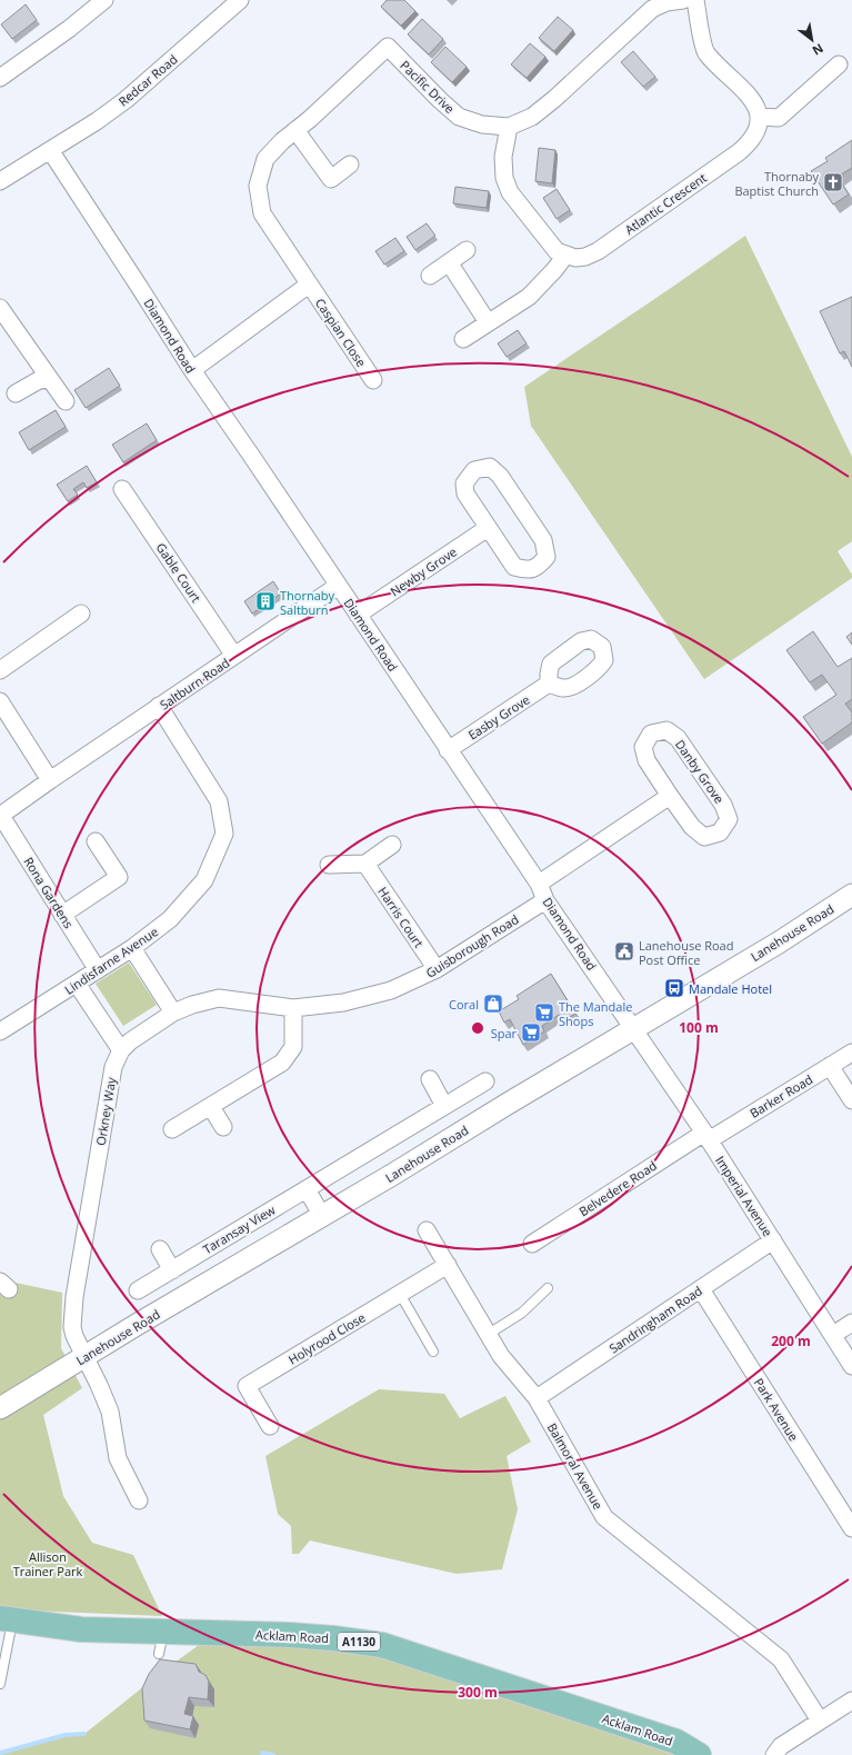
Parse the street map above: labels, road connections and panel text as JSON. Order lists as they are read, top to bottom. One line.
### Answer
{"streets":{"main road":["Acklam Road","A1130"],"street":["Redcar Road","Pacific Drive","Atlantic Crescent","Caspian Close","Diamond Road","Newby Grove","Gable Court","Saltburn Road","Easby Grove","Danby Grove","Rona Gardens","Harris Court","Lanehouse Road","Guisborough Road","Lindisfarne Avenue","Barker Road","Orkney Way","Belvedere Road","Imperial Avenue","Taransay View","Sandringham Road","Holyrood Close","Park Avenue","Balmoral Avenue"]},"crossings":[["Redcar Road","Diamond Road"],["Pacific Drive","Caspian Close"],["Diamond Road","Newby Grove"],["Diamond Road","Saltburn Road"],["Diamond Road","Easby Grove"],["Diamond Road","Lanehouse Road"],["Diamond Road","Guisborough Road"],["Diamond Road","Imperial Avenue"],["Gable Court","Saltburn Road"],["Saltburn Road","Rona Gardens"],["Saltburn Road","Lindisfarne Avenue"],["Rona Gardens","Lindisfarne Avenue"],["Harris Court","Guisborough Road"],["Lanehouse Road","Orkney Way"],["Lanehouse Road","Imperial Avenue"],["Guisborough Road","Orkney Way"],["Barker Road","Belvedere Road"],["Barker Road","Imperial Avenue"],["Belvedere Road","Imperial Avenue"],["Imperial Avenue","Sandringham Road"],["Sandringham Road","Park Avenue"],["Sandringham Road","Balmoral Avenue"],["Holyrood Close","Balmoral Avenue"]],"parks":["Allison Trainer Park"],"places":{"church":["Thornaby Baptist Church"],"building":["Thornaby Saltburn"],"public building":["Lanehouse Road Post Office"],"bus stop":["Mandale Hotel"],"shop":["Coral"],"supermarket":["The Mandale Shops","Spar"]},"north":"bottom right","rings":["100 m","200 m","300 m"]}
